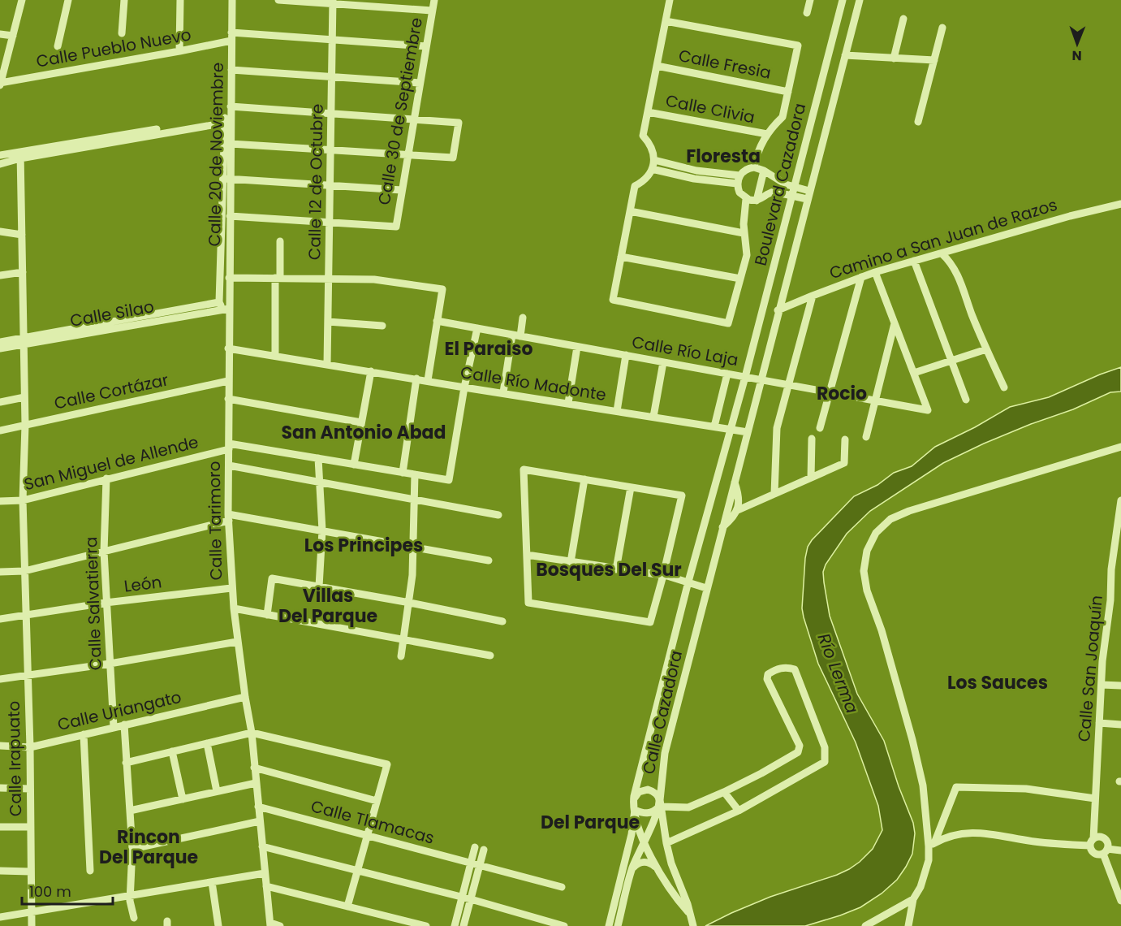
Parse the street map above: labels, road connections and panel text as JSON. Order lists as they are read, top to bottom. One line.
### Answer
{"streets":{"street":["Calle Pueblo Nuevo","Calle Fresia","Calle Clivia","Calle 30 de Septiembre","Calle 20 de Noviembre","Calle 12 de Octubre","Boulevard Cazadora","Camino a San Juan de Razos","Calle Silao","Calle Río Laja","Calle Río Madonte","Calle Cortázar","San Miguel de Allende","Calle Tarimoro","León","Calle Salvatierra","Calle San Joaquín","Calle Uriangato","Calle Cazadora","Calle Irapuato","Calle Tlamacas"]},"crossings":[["Calle Pueblo Nuevo","Calle 30 de Septiembre"],["Calle Pueblo Nuevo","Calle 20 de Noviembre"],["Calle Pueblo Nuevo","Calle 12 de Octubre"],["Calle 30 de Septiembre","Calle 12 de Octubre"],["Calle 20 de Noviembre","Calle Silao"],["Calle 20 de Noviembre","Calle Tarimoro"],["Calle 12 de Octubre","Calle Río Madonte"],["Boulevard Cazadora","Camino a San Juan de Razos"],["Boulevard Cazadora","Calle Río Laja"],["Boulevard Cazadora","Calle Cazadora"],["Camino a San Juan de Razos","Calle Cazadora"],["Calle Silao","Calle Tarimoro"],["Calle Silao","Calle Irapuato"],["Calle Río Laja","Calle Cazadora"],["Calle Río Madonte","Calle Tarimoro"],["Calle Río Madonte","Calle Cazadora"],["Calle Cortázar","Calle Tarimoro"],["Calle Cortázar","Calle Irapuato"],["San Miguel de Allende","Calle Tarimoro"],["San Miguel de Allende","Calle Salvatierra"],["San Miguel de Allende","Calle Irapuato"],["Calle Tarimoro","León"],["Calle Tarimoro","Calle Uriangato"],["Calle Tarimoro","Calle Tlamacas"],["León","Calle Salvatierra"],["León","Calle Irapuato"],["Calle Salvatierra","Calle Uriangato"],["Calle Uriangato","Calle Irapuato"]],"districts":["Floresta","El Paraiso","Rocio","San Antonio Abad","Los Principes","Bosques Del Sur","Villas Del Parque","Los Sauces","Del Parque","Rincon Del Parque"],"water":["Río Lerma"],"scale_bar":"100 m","north":"bottom"}
